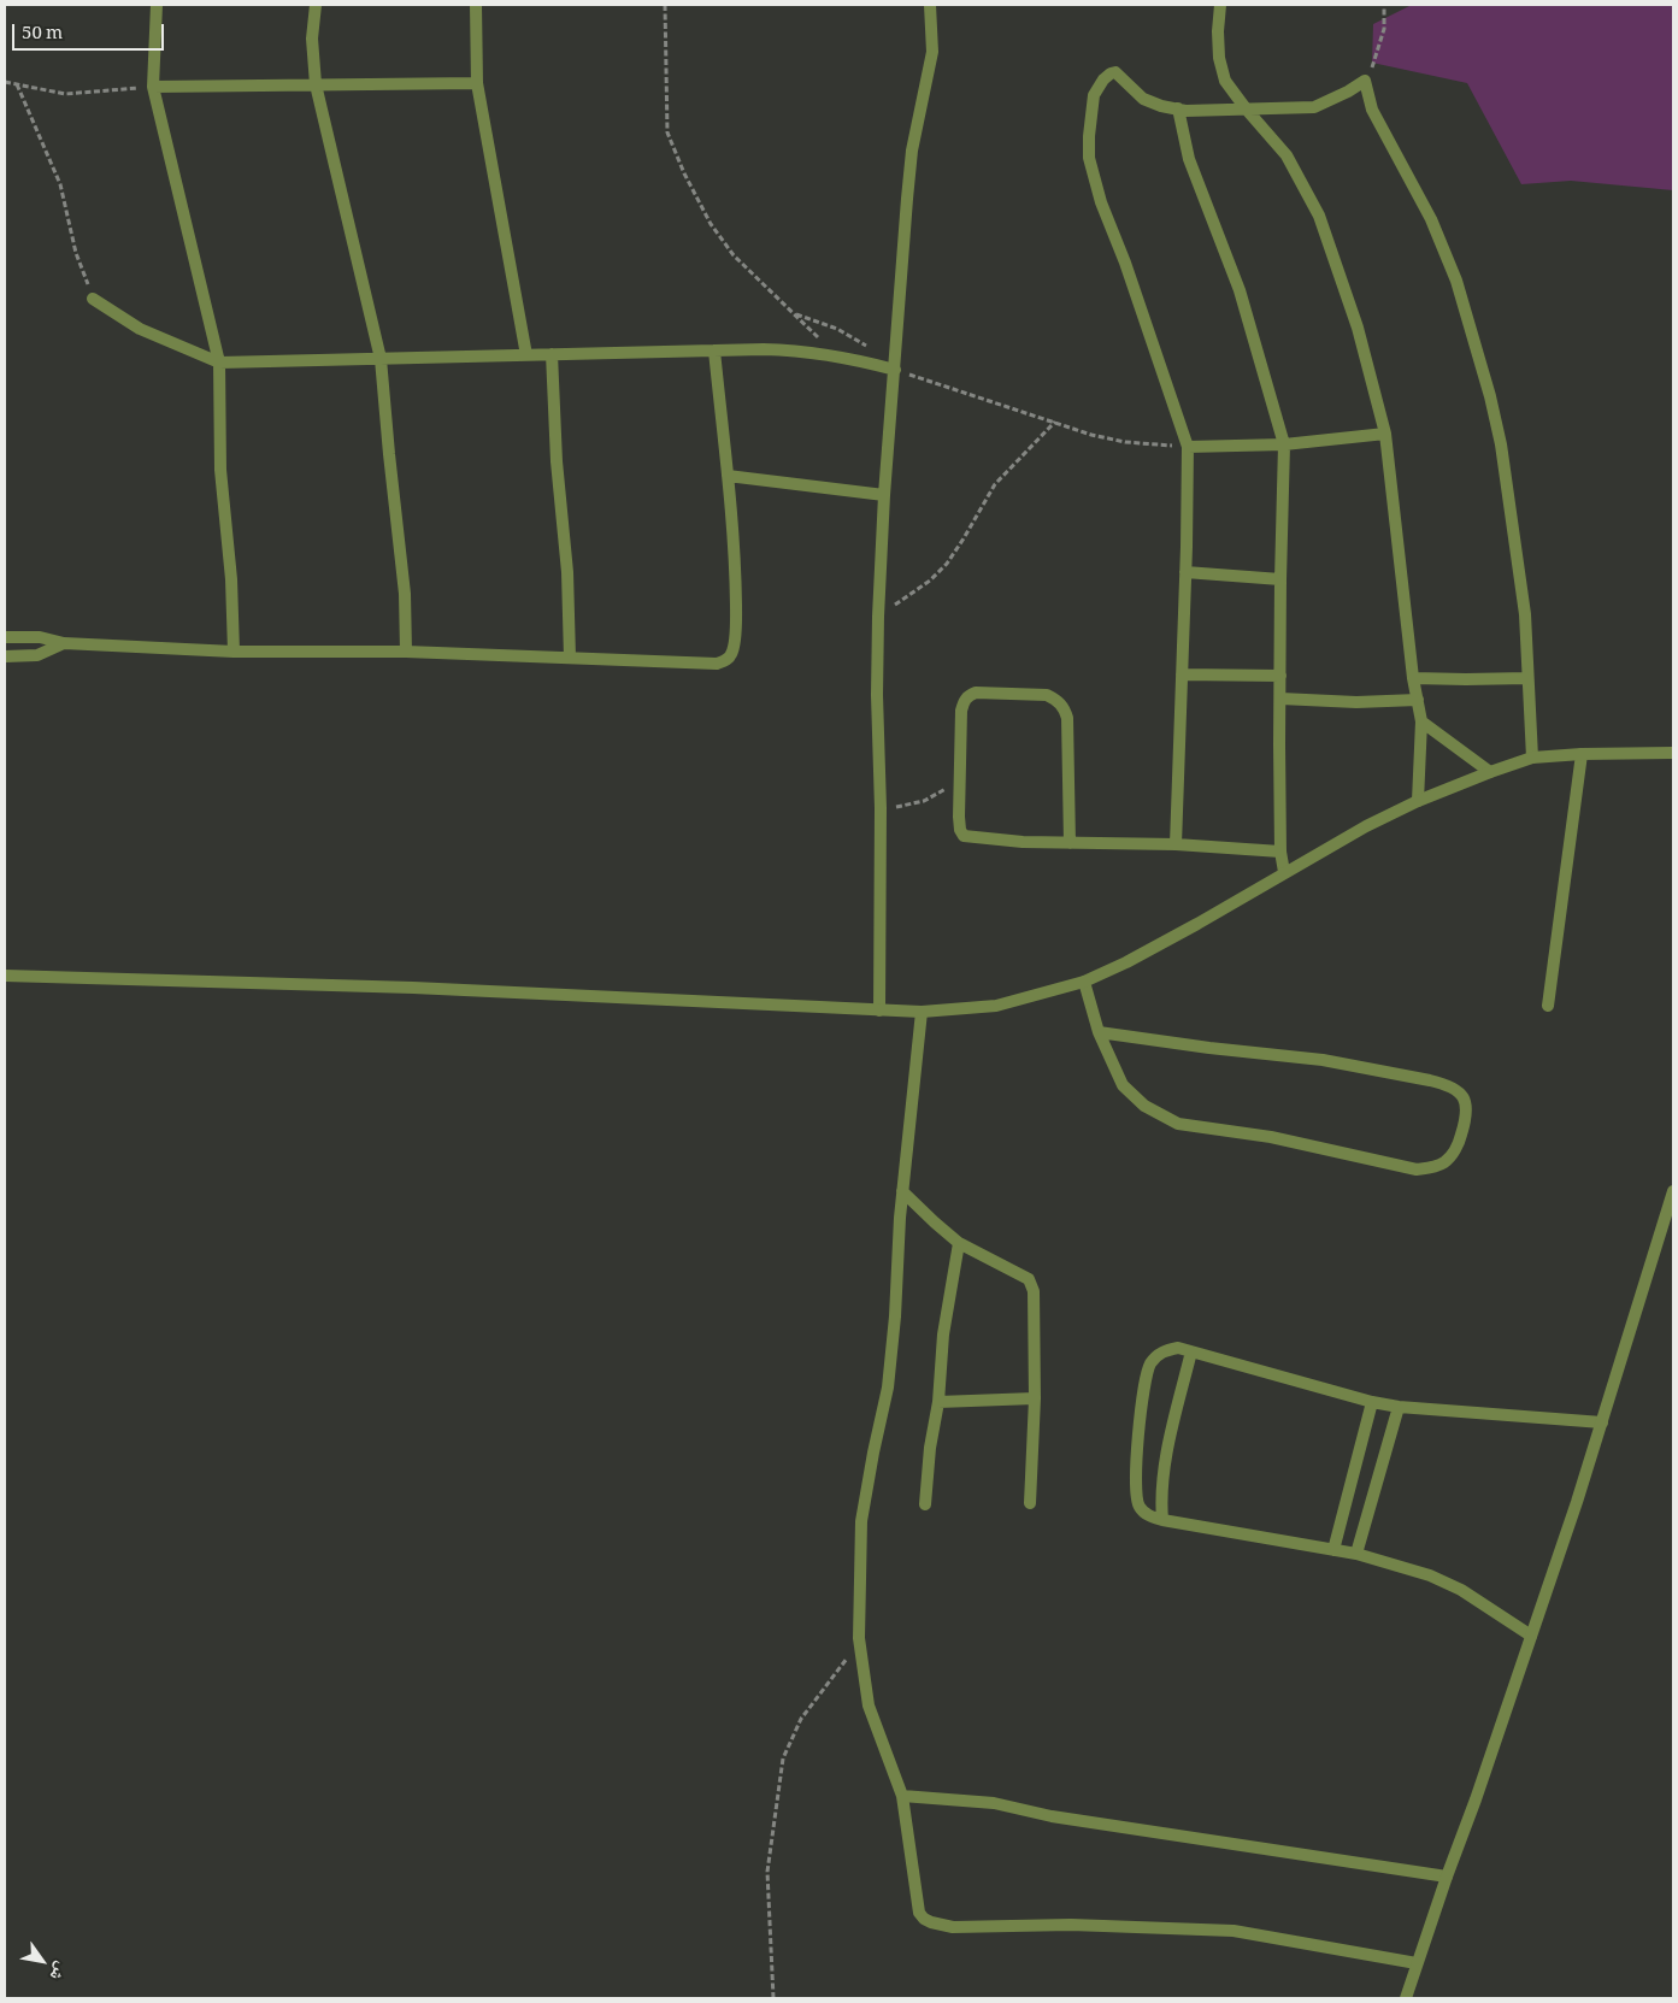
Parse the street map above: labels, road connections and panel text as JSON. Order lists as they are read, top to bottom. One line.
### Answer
{"scale_bar":"50 m","north":"bottom right"}
